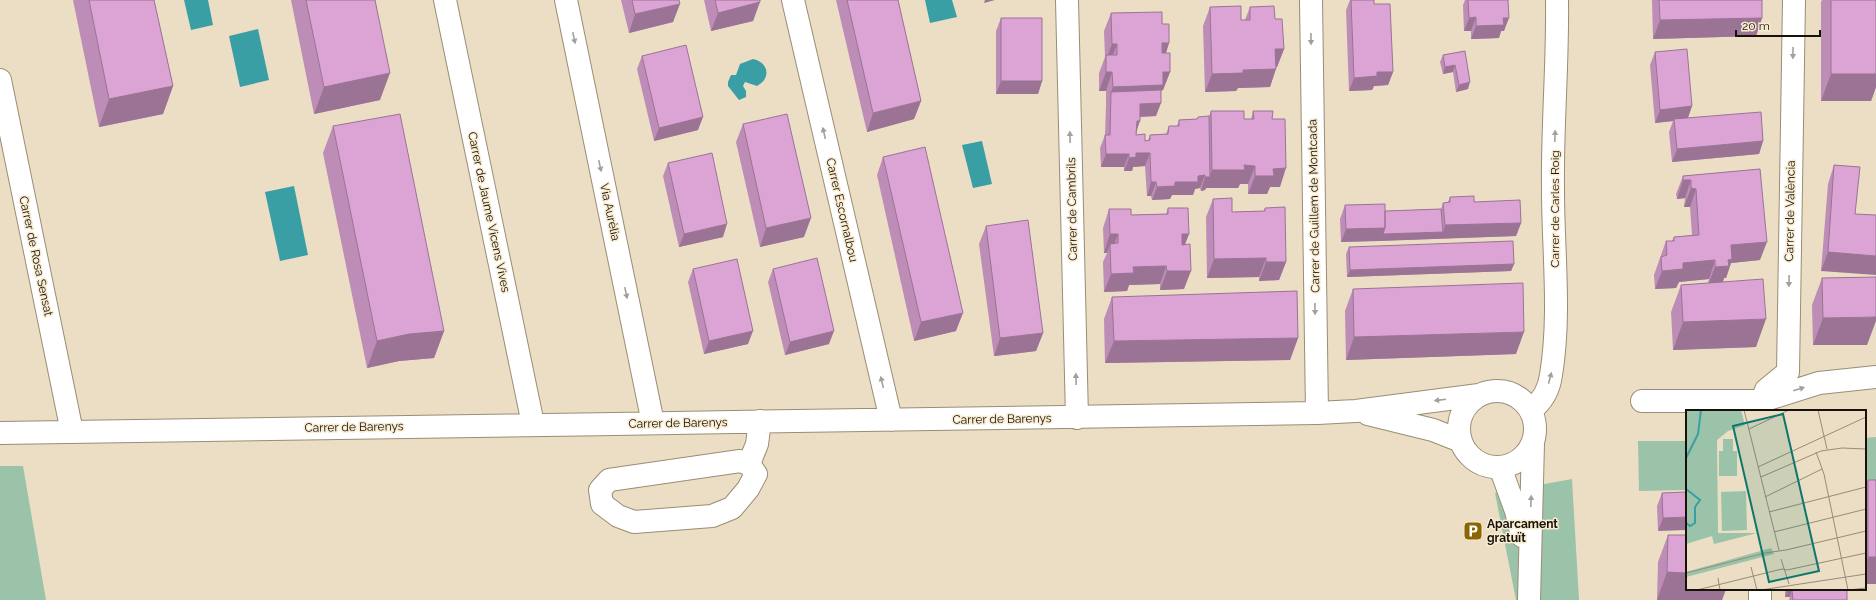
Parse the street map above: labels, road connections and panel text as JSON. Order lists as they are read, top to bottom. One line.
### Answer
{"streets":{"street":["Carrer de Guillem de Montcada","Carrer de Cambrils","Carrer de Carles Roig","Carrer Escornalbou","Carrer de València","Carrer de Jaume Vicens Vives","Via Aurèlia","Carrer de Rosa Sensat","Carrer de Barenys"]},"crossings":[["Carrer de Guillem de Montcada","Carrer de Barenys"],["Carrer de Cambrils","Carrer de Barenys"],["Carrer Escornalbou","Carrer de Barenys"],["Carrer de Jaume Vicens Vives","Carrer de Barenys"],["Via Aurèlia","Carrer de Barenys"],["Carrer de Rosa Sensat","Carrer de Barenys"]],"one_way":["Carrer de Guillem de Montcada","Carrer de Cambrils","Carrer de Carles Roig","Carrer Escornalbou","Carrer de València","Via Aurèlia"],"places":{"parking":["Aparcament gratuït"]},"scale_bar":"20 m"}
